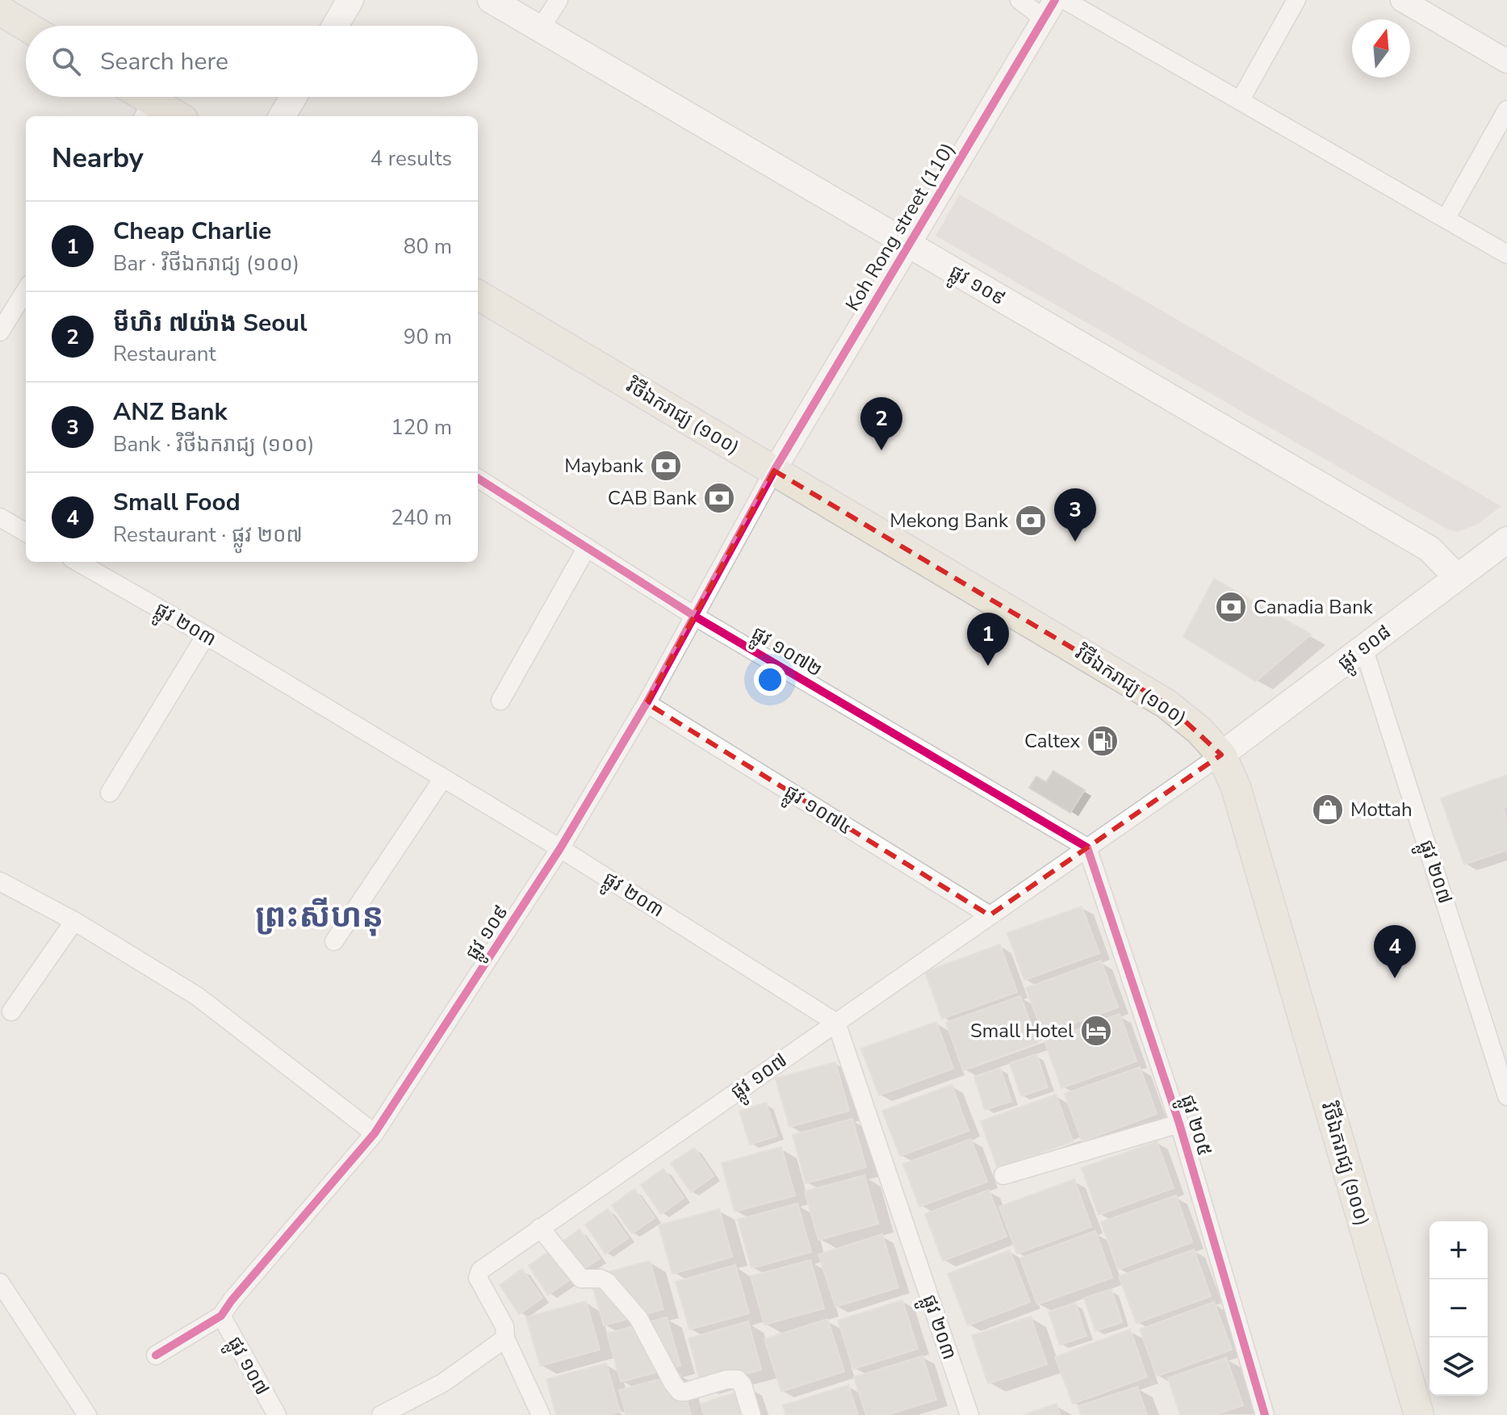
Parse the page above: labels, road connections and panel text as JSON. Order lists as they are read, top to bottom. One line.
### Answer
{"streets":{"main road":["ផ្លូវ ១០៩","វិថីឯករាជ្យ (១០០)","ផ្លូវ ១០៨"],"street":["Koh Rong street (110)","ផ្លូវ ២០៣","ផ្លូវ ១០៧២","ផ្លូវ ១០៧៤","ផ្លូវ ២០៧","ផ្លូវ ១០៧","ផ្លូវ ២០៥"]},"crossings":[["Koh Rong street (110)","ផ្លូវ ១០៩"],["Koh Rong street (110)","វិថីឯករាជ្យ (១០០)"],["ផ្លូវ ១០៩","វិថីឯករាជ្យ (១០០)"],["ផ្លូវ ១០៩","ផ្លូវ ២០៣"],["ផ្លូវ ១០៩","ផ្លូវ ១០៨"],["ផ្លូវ ១០៩","ផ្លូវ ១០៧២"],["ផ្លូវ ១០៩","ផ្លូវ ១០៧៤"],["ផ្លូវ ១០៩","ផ្លូវ ១០៧"],["វិថីឯករាជ្យ (១០០)","ផ្លូវ ១០៨"],["វិថីឯករាជ្យ (១០០)","ផ្លូវ ១០៧"],["ផ្លូវ ២០៣","ផ្លូវ ១០៧"],["ផ្លូវ ១០៨","ផ្លូវ ២០៧"],["ផ្លូវ ១០៨","ផ្លូវ ១០៧"],["ផ្លូវ ១០៧២","ផ្លូវ ១០៧"],["ផ្លូវ ១០៧២","ផ្លូវ ២០៥"],["ផ្លូវ ១០៧៤","ផ្លូវ ១០៧"],["ផ្លូវ ១០៧","ផ្លូវ ២០៥"]],"districts":["ព្រះសីហនុ"],"places":{"bank":["Maybank","CAB Bank","Mekong Bank","Canadia Bank"],"fuel station":["Caltex"],"shop":["Mottah"],"hotel":["Small Hotel"]},"north":"top","page":{"search":"Search here","heading":["Nearby","4 results"],"list":[{"mark":"1","name":"Cheap Charlie","note":"Bar · វិថីឯករាជ្យ (១០០)","value":"80 m"},{"mark":"2","name":"មីហិរ ៧យ៉ាង Seoul","note":"Restaurant","value":"90 m"},{"mark":"3","name":"ANZ Bank","note":"Bank · វិថីឯករាជ្យ (១០០)","value":"120 m"},{"mark":"4","name":"Small Food","note":"Restaurant · ផ្លូវ ២០៧","value":"240 m"}],"pins":["2","3","1","4"],"map_buttons":["+","−"]}}
